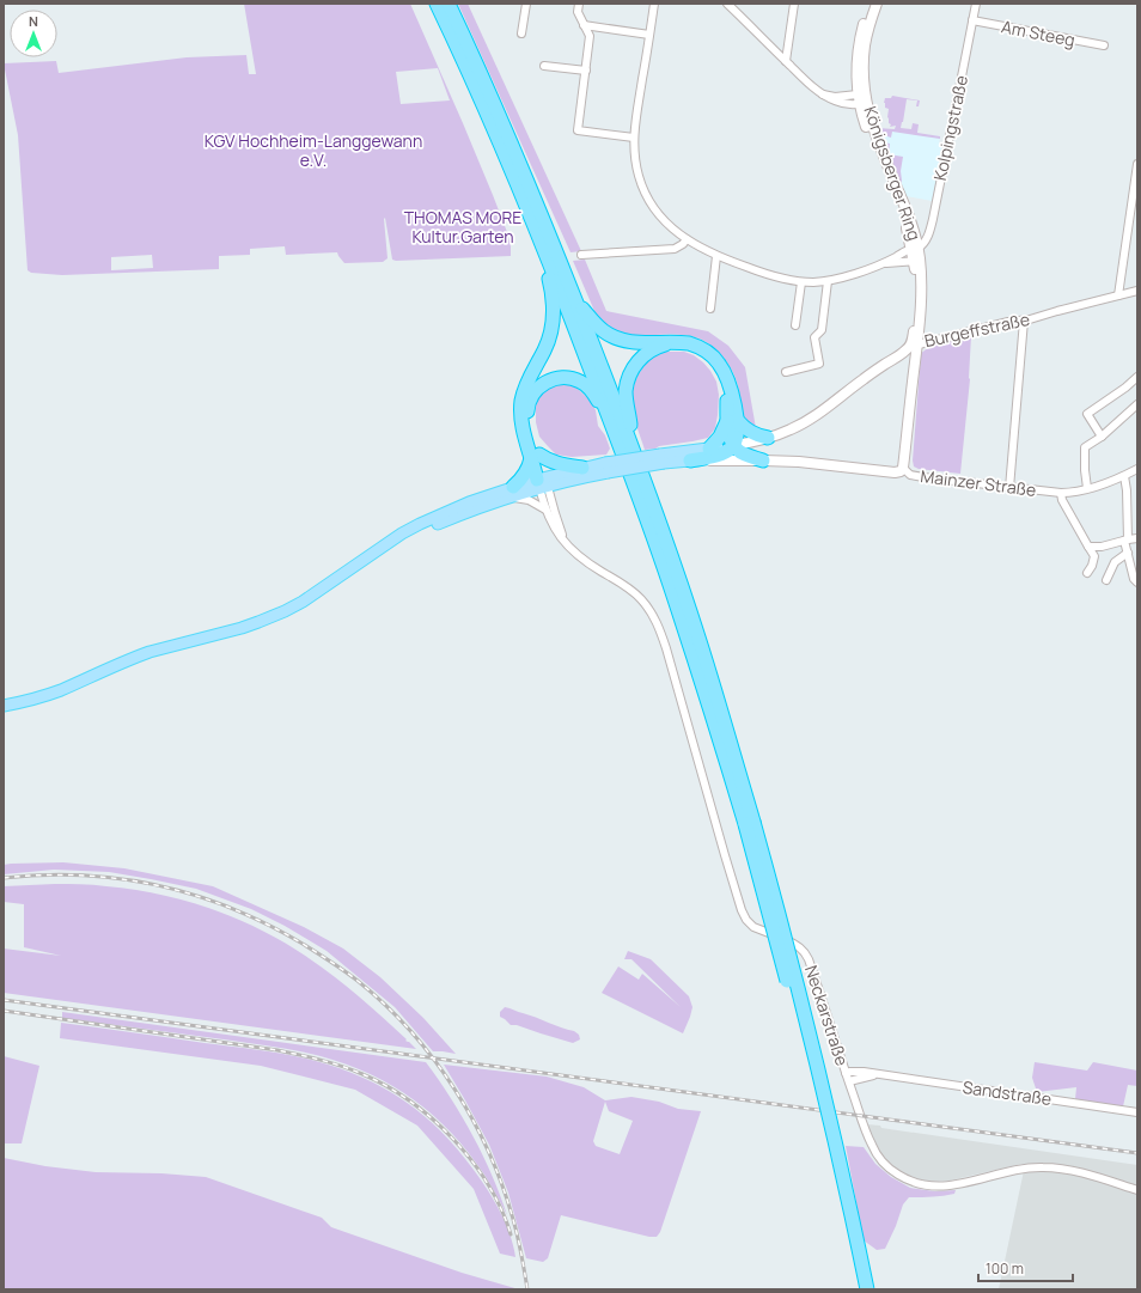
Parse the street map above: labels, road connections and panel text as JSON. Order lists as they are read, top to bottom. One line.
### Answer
{"streets":{"main road":["Königsberger Ring","Burgeffstraße","Mainzer Straße"],"street":["Am Steeg","Kolpingstraße","Neckarstraße","Sandstraße"]},"crossings":[["Am Steeg","Kolpingstraße"],["Kolpingstraße","Königsberger Ring"],["Königsberger Ring","Burgeffstraße"],["Königsberger Ring","Mainzer Straße"],["Neckarstraße","Sandstraße"]],"parks":["KGV Hochheim-Langgewann e.V.","THOMAS MORE Kultur.Garten"],"scale_bar":"100 m","north":"top"}
